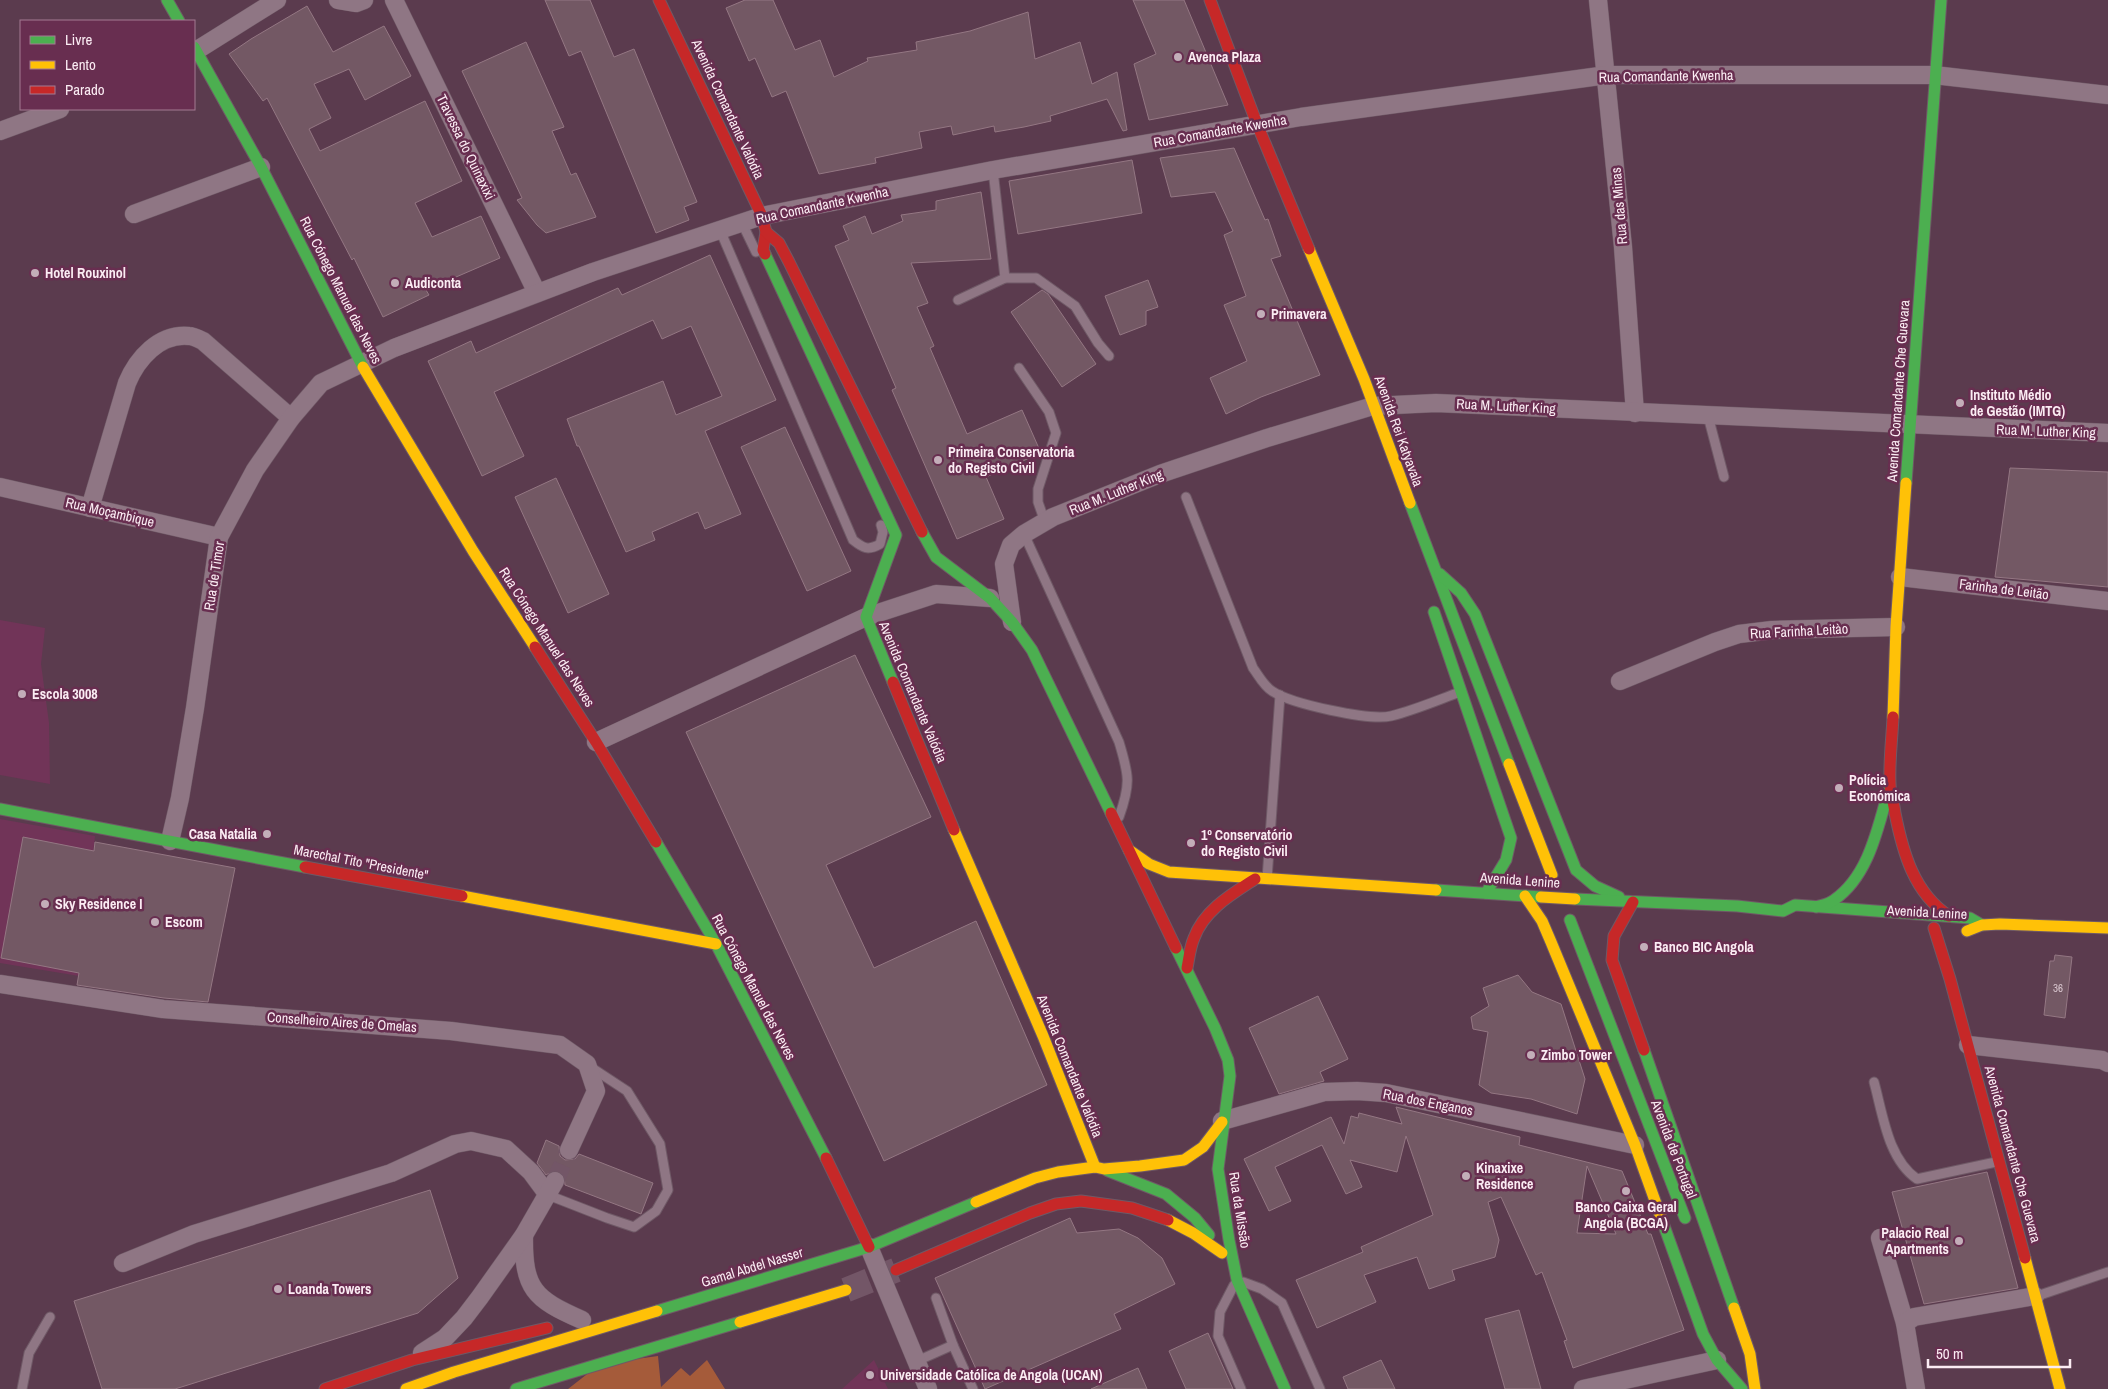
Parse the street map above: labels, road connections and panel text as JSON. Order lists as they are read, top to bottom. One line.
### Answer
{"streets":{"main road":["Avenida Comandante Valódia","Rua Cónego Manuel das Neves","Avenida Comandante Che Guevara","Avenida Rei Katyavala","Marechal Tito \"Presidente\"","Avenida Lenine","Avenida de Portugal","Rua da Missão","Gamal Abdel Nasser"],"street":["Rua Comandante Kwenha","Travessa do Quinaxixi","Rua das Minas","Rua M. Luther King","Rua Moçambique","Rua de Timor","Farinha de Leitão","Rua Farinha Leitào","Conselheiro Aires de Omelas","Rua dos Enganos"]},"crossings":[["Rua Comandante Kwenha","Avenida Comandante Valódia"],["Rua Comandante Kwenha","Travessa do Quinaxixi"],["Rua Comandante Kwenha","Rua das Minas"],["Rua Comandante Kwenha","Rua Cónego Manuel das Neves"],["Rua Comandante Kwenha","Avenida Comandante Che Guevara"],["Rua Comandante Kwenha","Avenida Rei Katyavala"],["Rua Comandante Kwenha","Rua de Timor"],["Avenida Comandante Valódia","Rua M. Luther King"],["Avenida Comandante Valódia","Avenida Lenine"],["Avenida Comandante Valódia","Rua da Missão"],["Avenida Comandante Valódia","Gamal Abdel Nasser"],["Rua das Minas","Rua M. Luther King"],["Rua Cónego Manuel das Neves","Rua de Timor"],["Rua Cónego Manuel das Neves","Marechal Tito \"Presidente\""],["Rua Cónego Manuel das Neves","Gamal Abdel Nasser"],["Avenida Comandante Che Guevara","Rua M. Luther King"],["Avenida Comandante Che Guevara","Farinha de Leitão"],["Avenida Comandante Che Guevara","Rua Farinha Leitào"],["Avenida Comandante Che Guevara","Avenida Lenine"],["Rua M. Luther King","Avenida Rei Katyavala"],["Rua Moçambique","Rua de Timor"],["Rua de Timor","Marechal Tito \"Presidente\""],["Rua dos Enganos","Rua da Missão"],["Rua dos Enganos","Gamal Abdel Nasser"],["Rua da Missão","Gamal Abdel Nasser"]],"places":["Avenca Plaza","Hotel Rouxinol","Audiconta","Primavera","Instituto Médio de Gestão (IMTG)","Primeira Conservatoria do Registo Civil","Escola 3008","Polícia Económica","Casa Natalia","1º Conservatório do Registo Civil","Sky Residence I","Escom","Banco BIC Angola","Zimbo Tower","Kinaxixe Residence","Banco Caixa Geral Angola (BCGA)","Palacio Real Apartments","Loanda Towers","Universidade Católica de Angola (UCAN)"],"house_numbers":["36"],"legend":["Livre","Lento","Parado"],"scale_bar":"50 m"}
